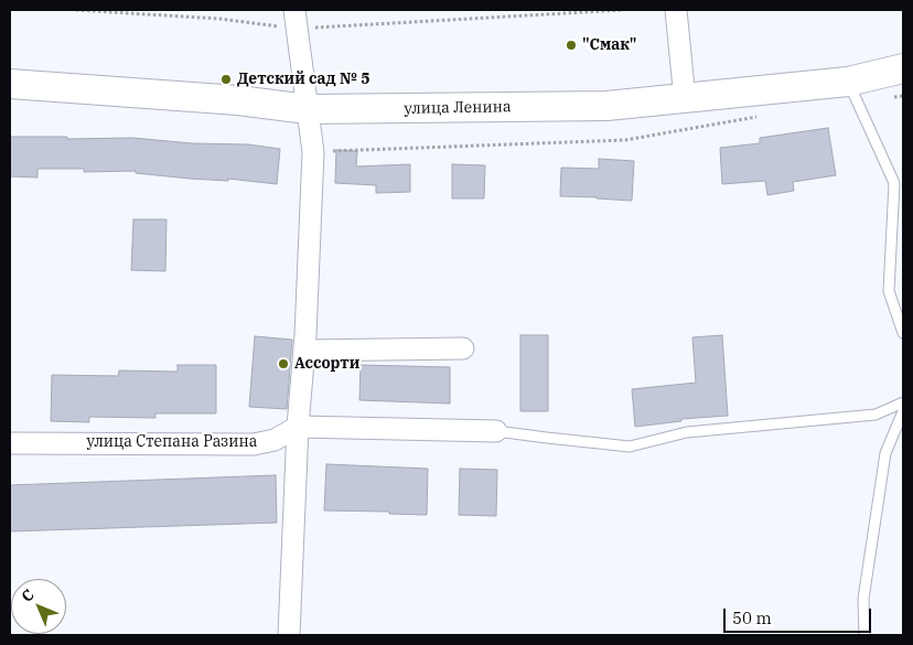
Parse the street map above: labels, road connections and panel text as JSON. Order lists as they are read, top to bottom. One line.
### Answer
{"streets":{"main road":["улица Ленина"],"street":["улица Степана Разина"]},"places":["\"Смак\"","Детский сад № 5","Ассорти"],"scale_bar":"50 m","north":"top left"}
